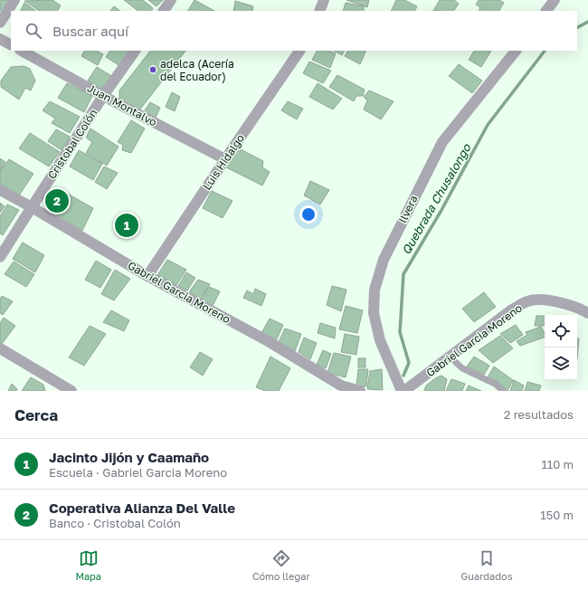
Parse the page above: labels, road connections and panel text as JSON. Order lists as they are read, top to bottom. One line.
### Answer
{"streets":{"street":["Juan Montalvo","Cristobal Colón","Luis Hidalgo","Ilvera","Gabriel Garcia Moreno"]},"crossings":[["Juan Montalvo","Cristobal Colón"],["Juan Montalvo","Luis Hidalgo"],["Cristobal Colón","Gabriel Garcia Moreno"],["Luis Hidalgo","Gabriel Garcia Moreno"],["Ilvera","Gabriel Garcia Moreno"]],"water":["Quebrada Chusalongo"],"places":["adelca (Acería del Ecuador)"],"page":{"search":"Buscar aquí","pins":["2","1"],"heading":["Cerca","2 resultados"],"list":[{"mark":"1","name":"Jacinto Jijón y Caamaño","note":"Escuela · Gabriel Garcia Moreno","value":"110 m"},{"mark":"2","name":"Coperativa Alianza Del Valle","note":"Banco · Cristobal Colón","value":"150 m"}],"nav":["Mapa","Cómo llegar","Guardados"]}}
